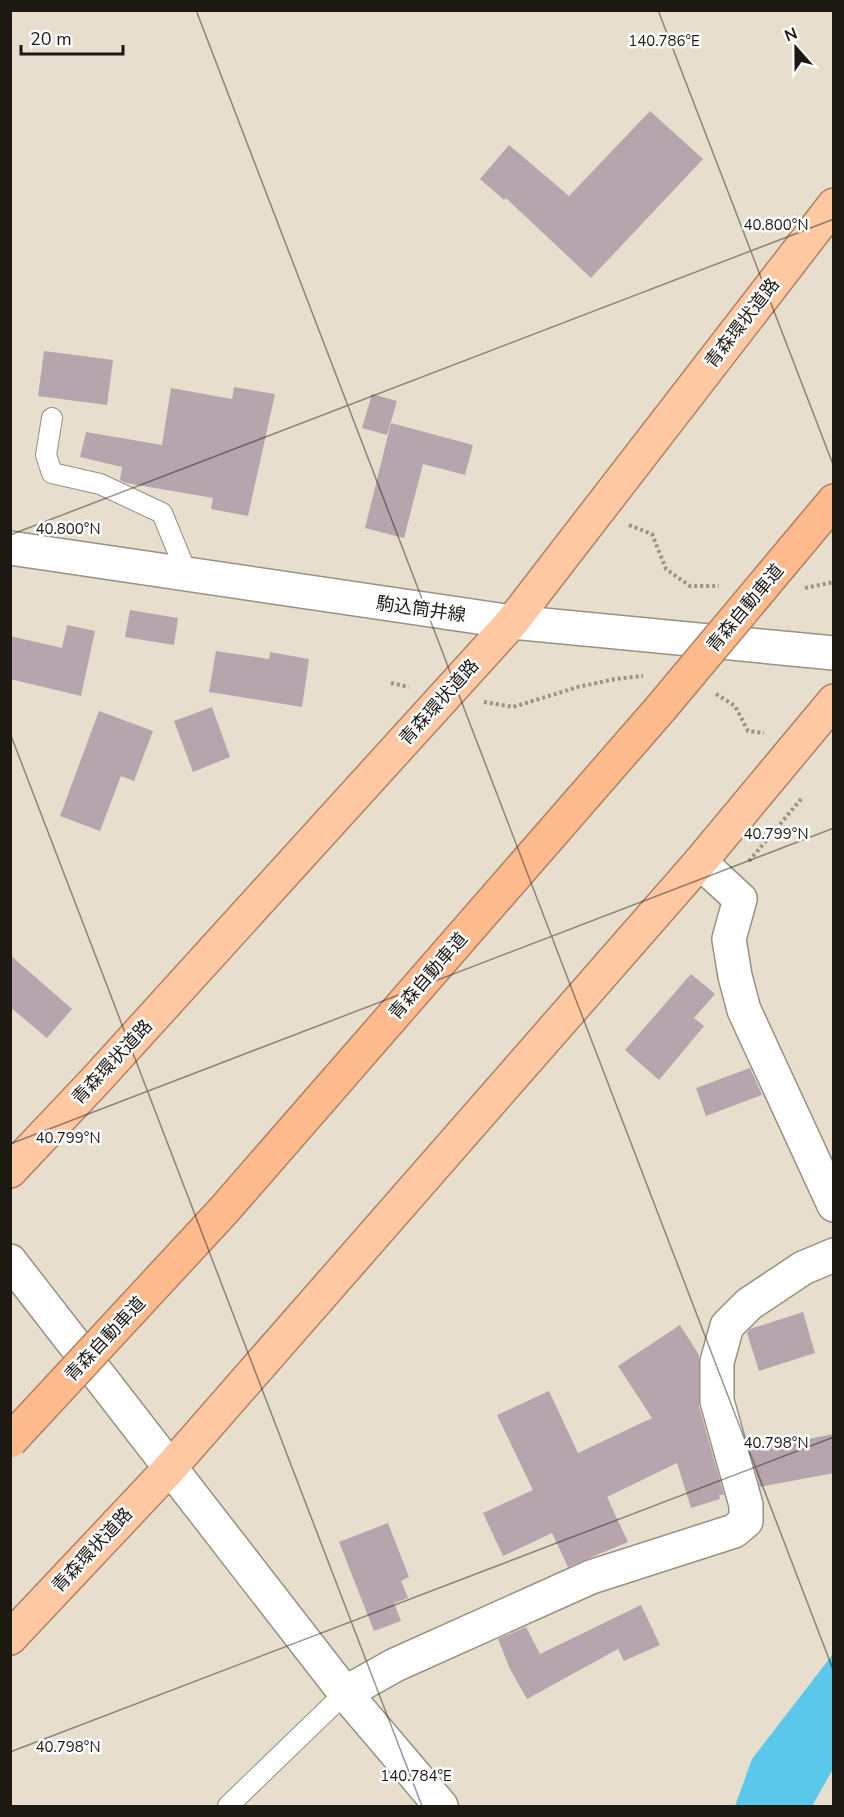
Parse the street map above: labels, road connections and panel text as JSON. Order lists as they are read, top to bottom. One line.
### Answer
{"streets":{"highway":["青森環状道路","青森自動車道"],"street":["駒込筒井線"]},"crossings":[["青森環状道路","駒込筒井線"]],"scale_bar":"20 m","north":"top","coordinates":["140.786°E","40.800°N","40.799°N","40.798°N","140.784°E"]}
